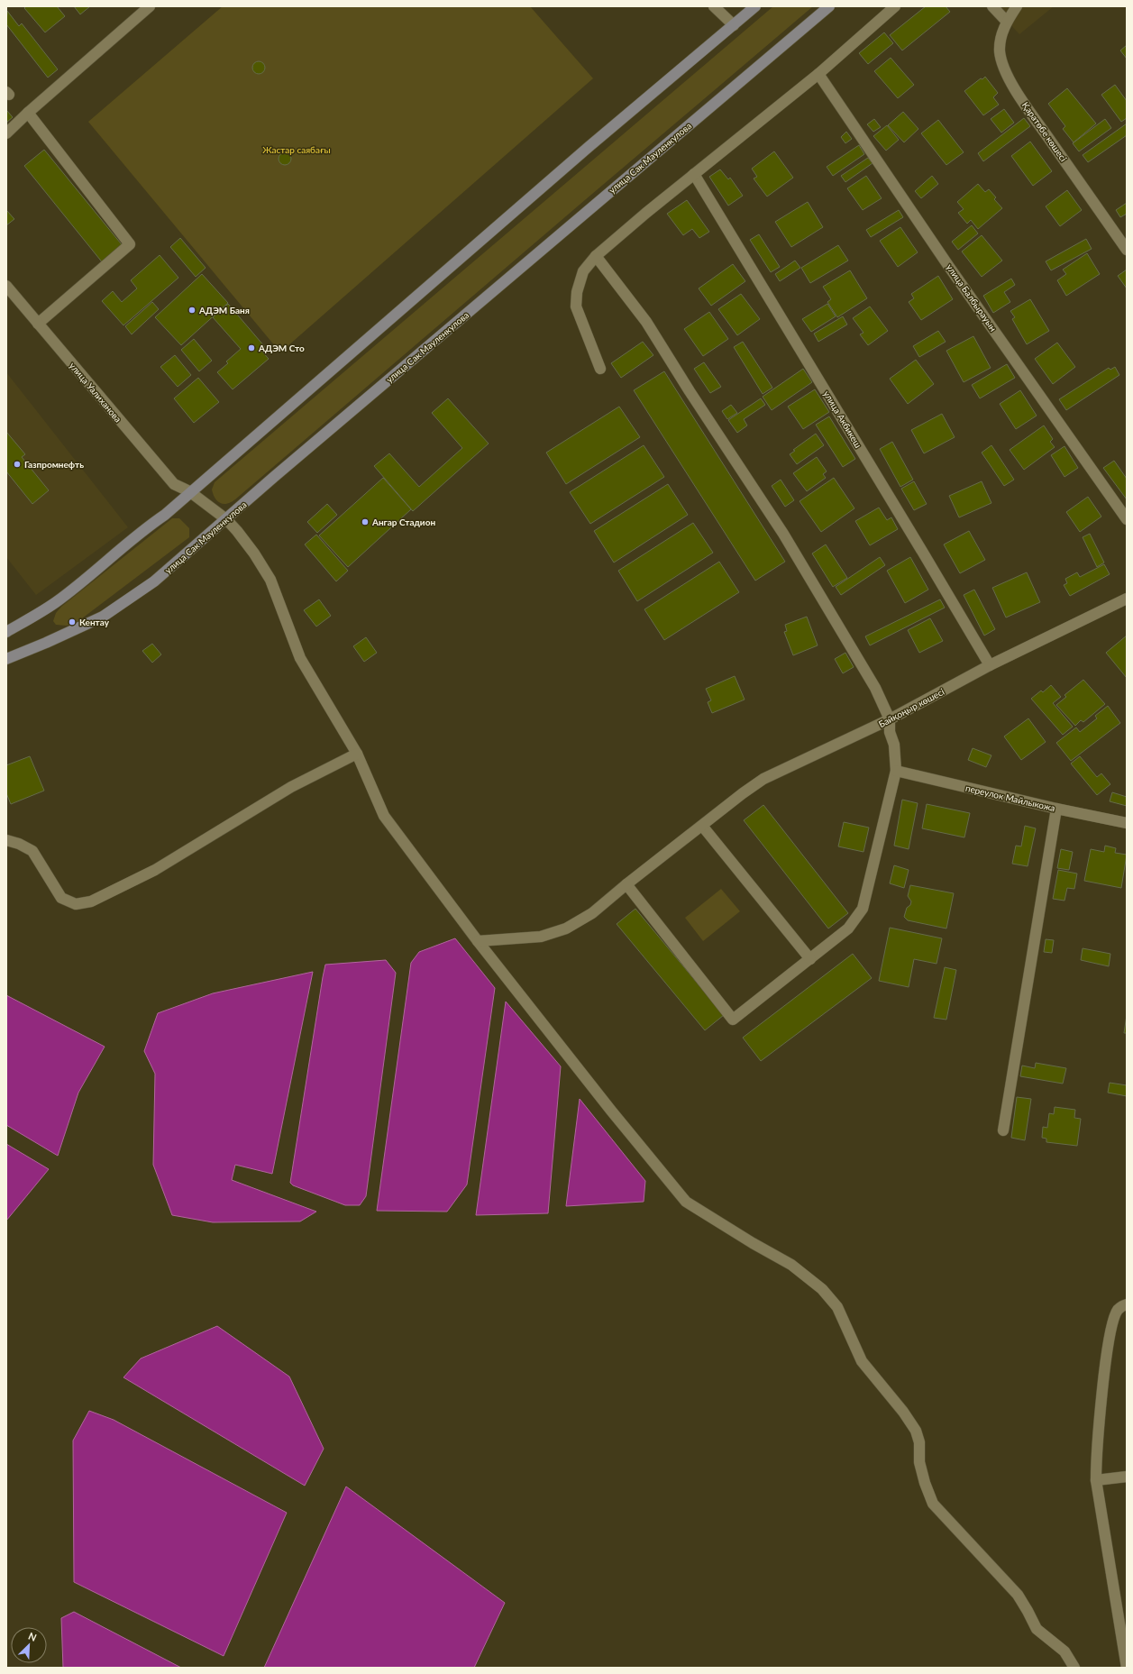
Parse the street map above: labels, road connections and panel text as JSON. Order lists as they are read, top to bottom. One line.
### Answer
{"streets":{"main road":["улица Сак Мауленкулова"],"street":["Қаратөбе көшесі","улица Балбырауын","улица Уалиханова","улица Акбикеш","Байқоңыр көшесі","переулок Майлыкожа"]},"crossings":[["улица Сак Мауленкулова","улица Уалиханова"],["улица Уалиханова","Байқоңыр көшесі"],["улица Акбикеш","Байқоңыр көшесі"]],"parks":["Жастар саябағы"],"places":["АДЭМ Баня","АДЭМ Сто","Газпромнефть","Ангар Стадион","Кентау"],"north":"top right"}
